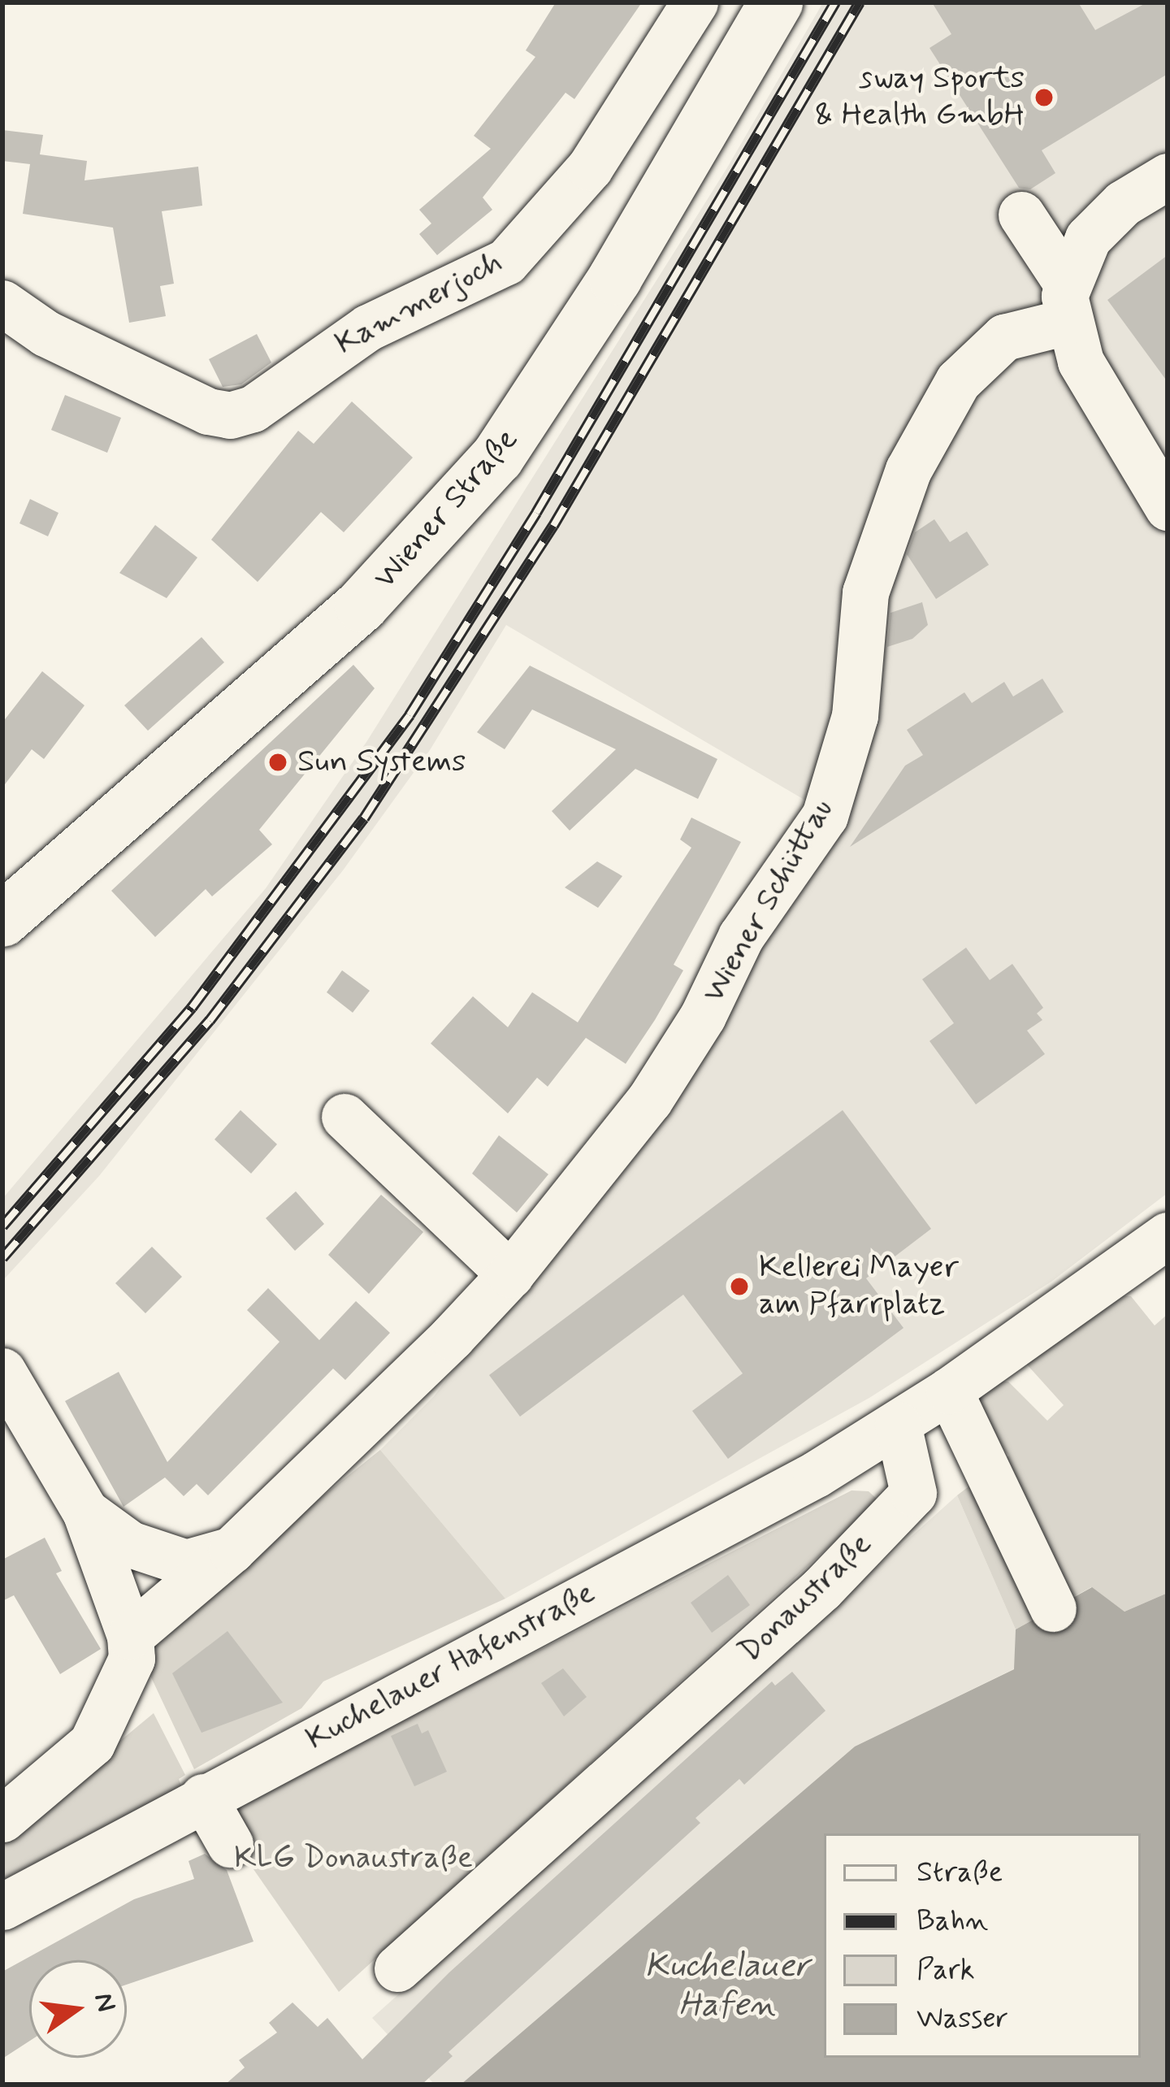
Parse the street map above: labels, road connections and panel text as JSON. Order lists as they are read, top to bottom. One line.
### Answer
{"streets":{"main road":["Wiener Straße"],"street":["Kammerjoch","Wiener Schüttau","Donaustraße","Kuchelauer Hafenstraße"]},"crossings":[["Donaustraße","Kuchelauer Hafenstraße"]],"water":["Kuchelauer Hafen"],"parks":["KLG Donaustraße"],"places":["sway Sports & Health GmbH","Sun Systems","Kellerei Mayer am Pfarrplatz"],"legend":["Straße","Bahn","Park","Wasser"],"north":"right"}
